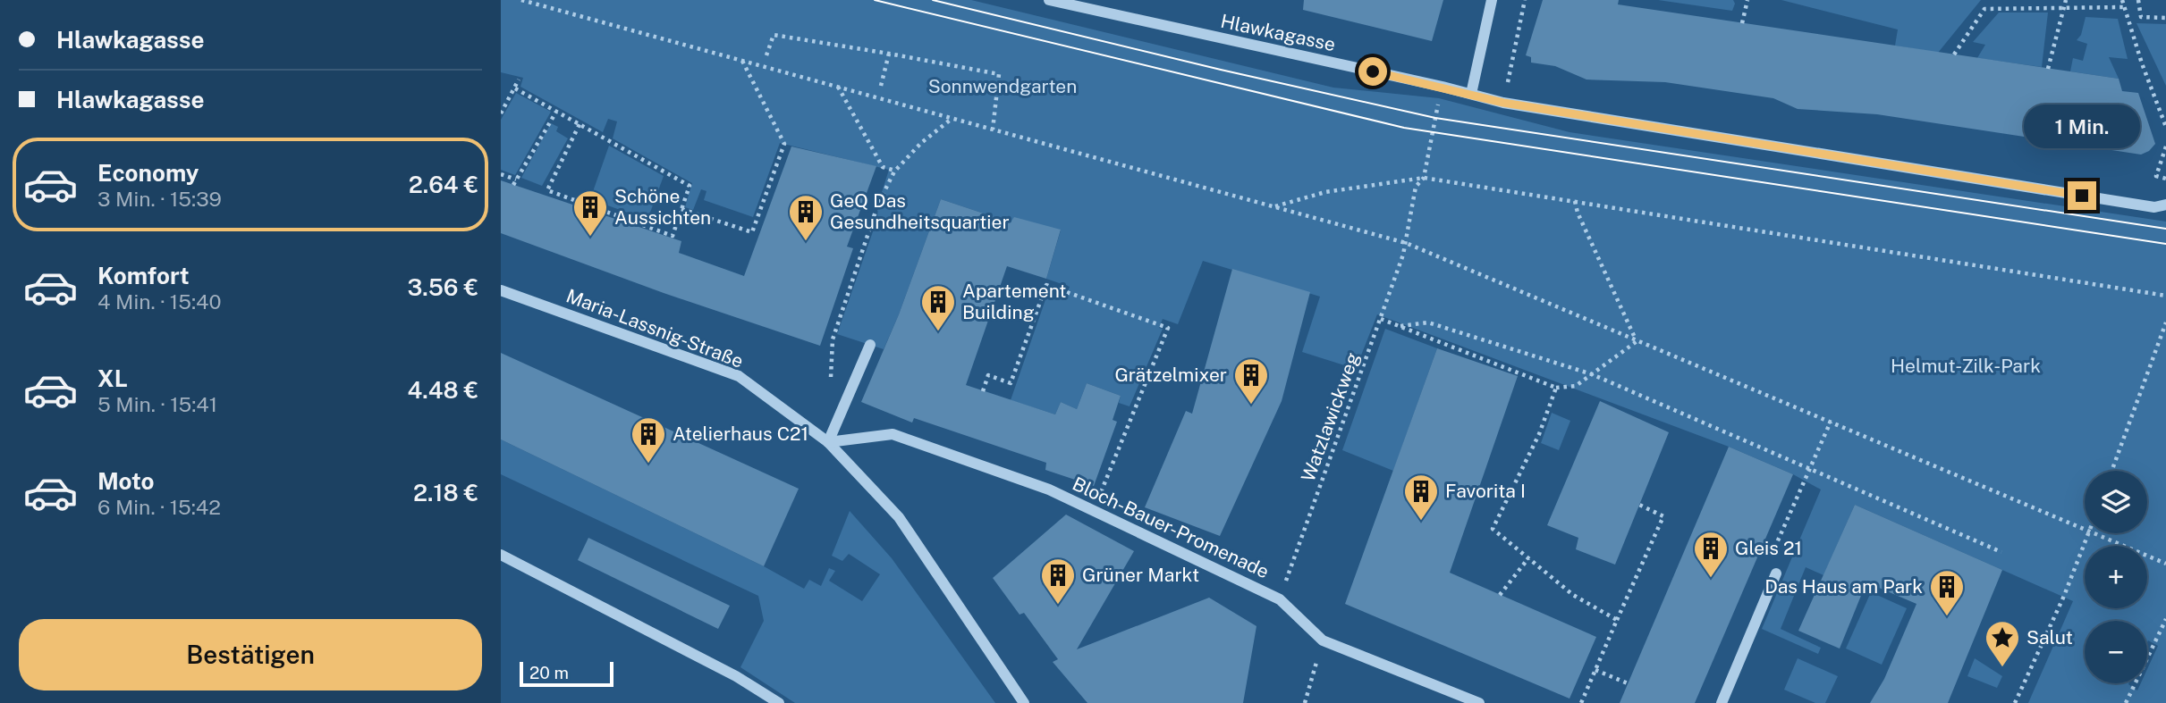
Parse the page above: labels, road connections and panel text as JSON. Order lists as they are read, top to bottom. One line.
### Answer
{"streets":{"street":["Hlawkagasse","Maria-Lassnig-Straße","Bloch-Bauer-Promenade"],"path":["Watzlawickweg"]},"crossings":[["Hlawkagasse","Watzlawickweg"],["Maria-Lassnig-Straße","Bloch-Bauer-Promenade"],["Watzlawickweg","Bloch-Bauer-Promenade"]],"parks":["Sonnwendgarten","Helmut-Zilk-Park"],"places":{"building":["Schöne Aussichten","GeQ Das Gesundheitsquartier","Apartement Building","Grätzelmixer","Atelierhaus C21","Favorita I","Gleis 21","Grüner Markt","Das Haus am Park"],"place":["Salut"]},"scale_bar":"20 m","page":{"banner":["Hlawkagasse","Hlawkagasse"],"bubble":"1 Min.","list":[{"name":"Economy","note":"3 Min. · 15:39","value":"2.64 €"},{"name":"Komfort","note":"4 Min. · 15:40","value":"3.56 €"},{"name":"XL","note":"5 Min. · 15:41","value":"4.48 €"},{"name":"Moto","note":"6 Min. · 15:42","value":"2.18 €"}],"map_buttons":["+","−"],"buttons":"Bestätigen","scale":"20 m"}}
